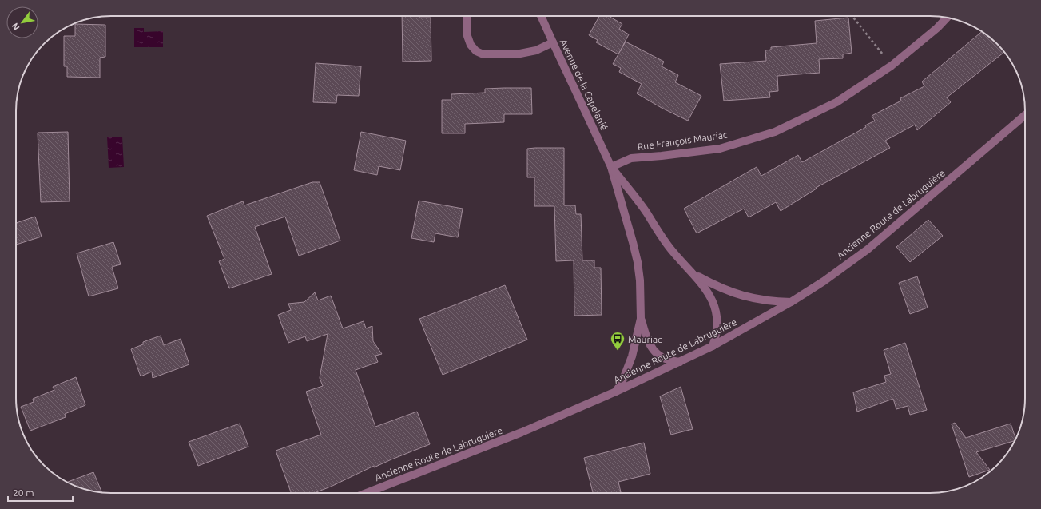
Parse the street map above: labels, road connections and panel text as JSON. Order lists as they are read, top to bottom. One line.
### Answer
{"streets":{"street":["Avenue de la Capelanié","Rue François Mauriac","Ancienne Route de Labruguière"]},"crossings":[["Avenue de la Capelanié","Rue François Mauriac"]],"places":{"bus stop":["Mauriac"]},"scale_bar":"20 m","north":"bottom left"}
